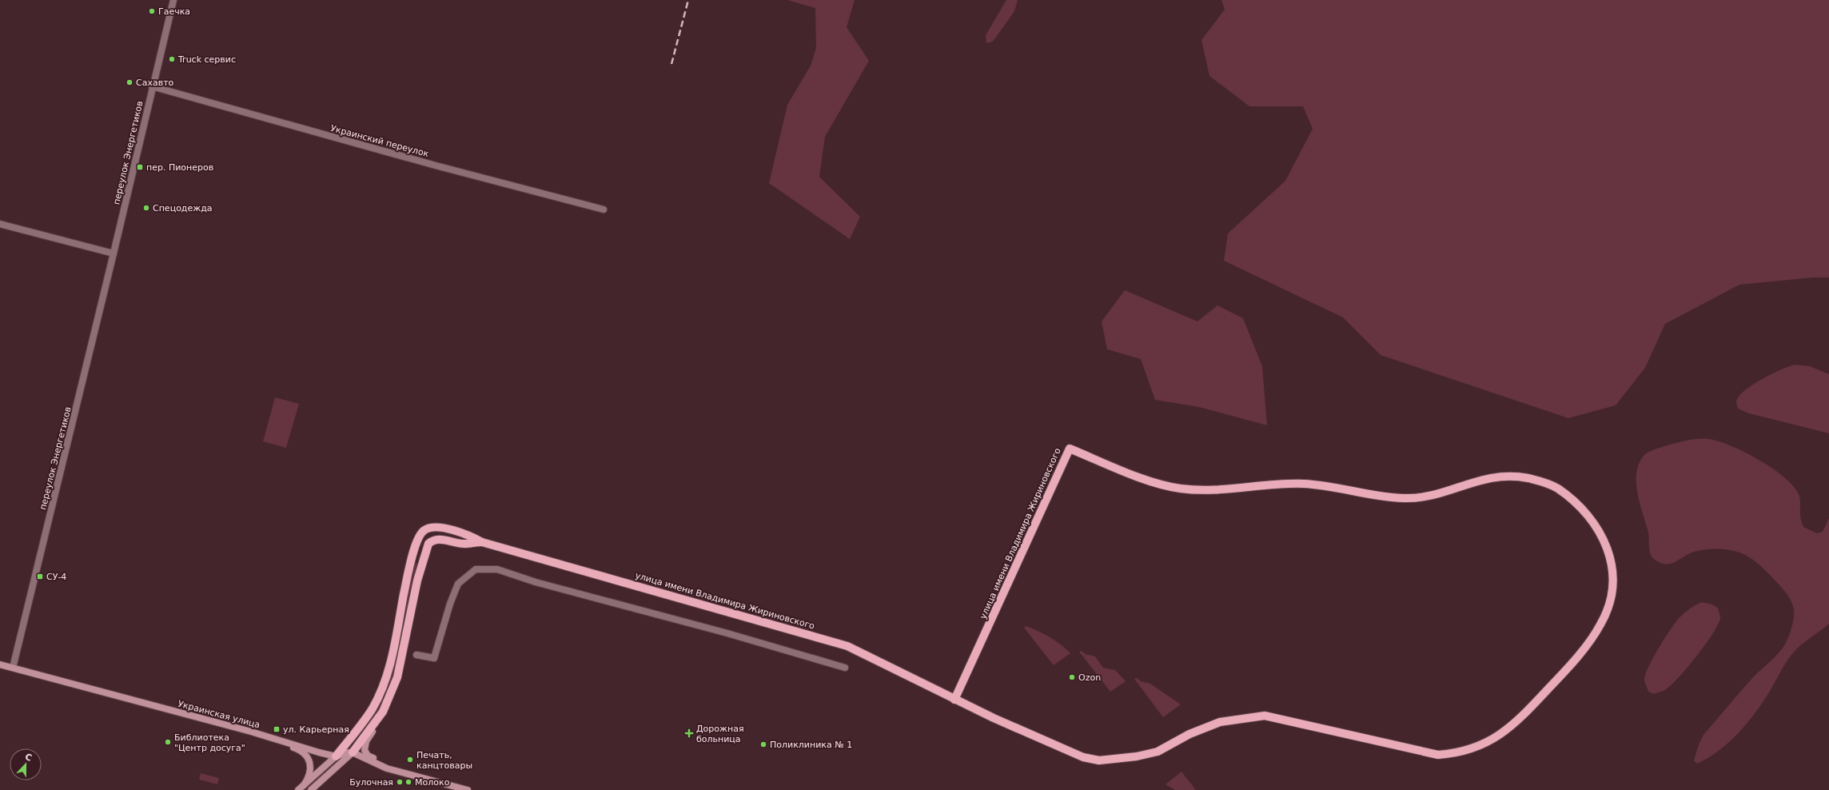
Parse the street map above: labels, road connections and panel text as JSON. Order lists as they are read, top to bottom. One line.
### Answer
{"streets":{"main road":["улица имени Владимира Жириновского","Украинская улица"],"street":["Украинский переулок","переулок Энергетиков"]},"crossings":[["Украинский переулок","переулок Энергетиков"],["переулок Энергетиков","Украинская улица"],["улица имени Владимира Жириновского","Украинская улица"]],"places":{"other":["Гаечка","Truck сервис","Сахавто","Спецодежда","Ozon","Библиотека \"Центр досуга\"","Поликлиника № 1","Печать, канцтовары","Булочная","Молоко"],"transit":["пер. Пионеров","СУ-4","ул. Карьерная"],"health":["Дорожная больница"]},"north":"top"}
